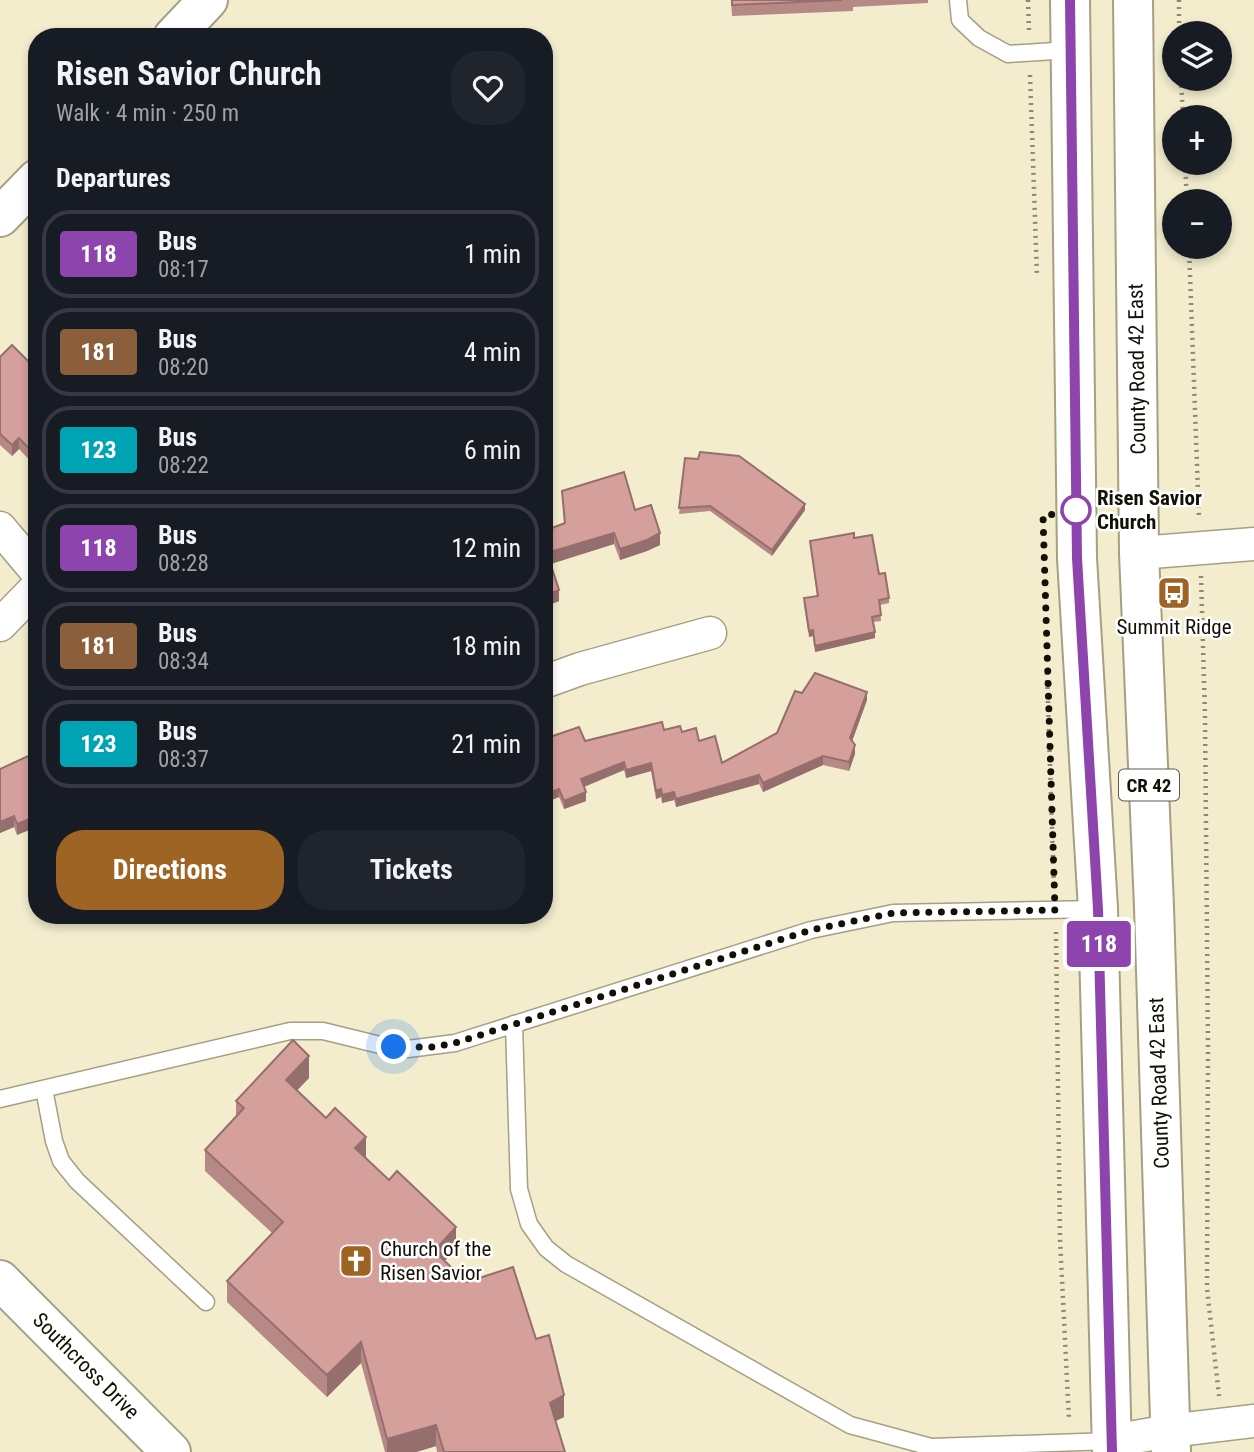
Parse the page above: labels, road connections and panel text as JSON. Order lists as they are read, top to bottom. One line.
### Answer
{"streets":{"main road":["County Road 42 East","CR 42","Southcross Drive"]},"places":{"other":["Risen Savior Church"],"bus stop":["Summit Ridge"],"church":["Church of the Risen Savior"]},"lines":["bus line 118"],"page":{"on_map":"118","map_buttons":["+","−"],"heading":[["Risen Savior Church","Walk · 4 min · 250 m"],"Departures"],"list":[{"mark":"118","name":"Bus","note":"08:17","value":"1 min"},{"mark":"181","name":"Bus","note":"08:20","value":"4 min"},{"mark":"123","name":"Bus","note":"08:22","value":"6 min"},{"mark":"118","name":"Bus","note":"08:28","value":"12 min"},{"mark":"181","name":"Bus","note":"08:34","value":"18 min"},{"mark":"123","name":"Bus","note":"08:37","value":"21 min"}],"buttons":["Directions","Tickets"]}}
